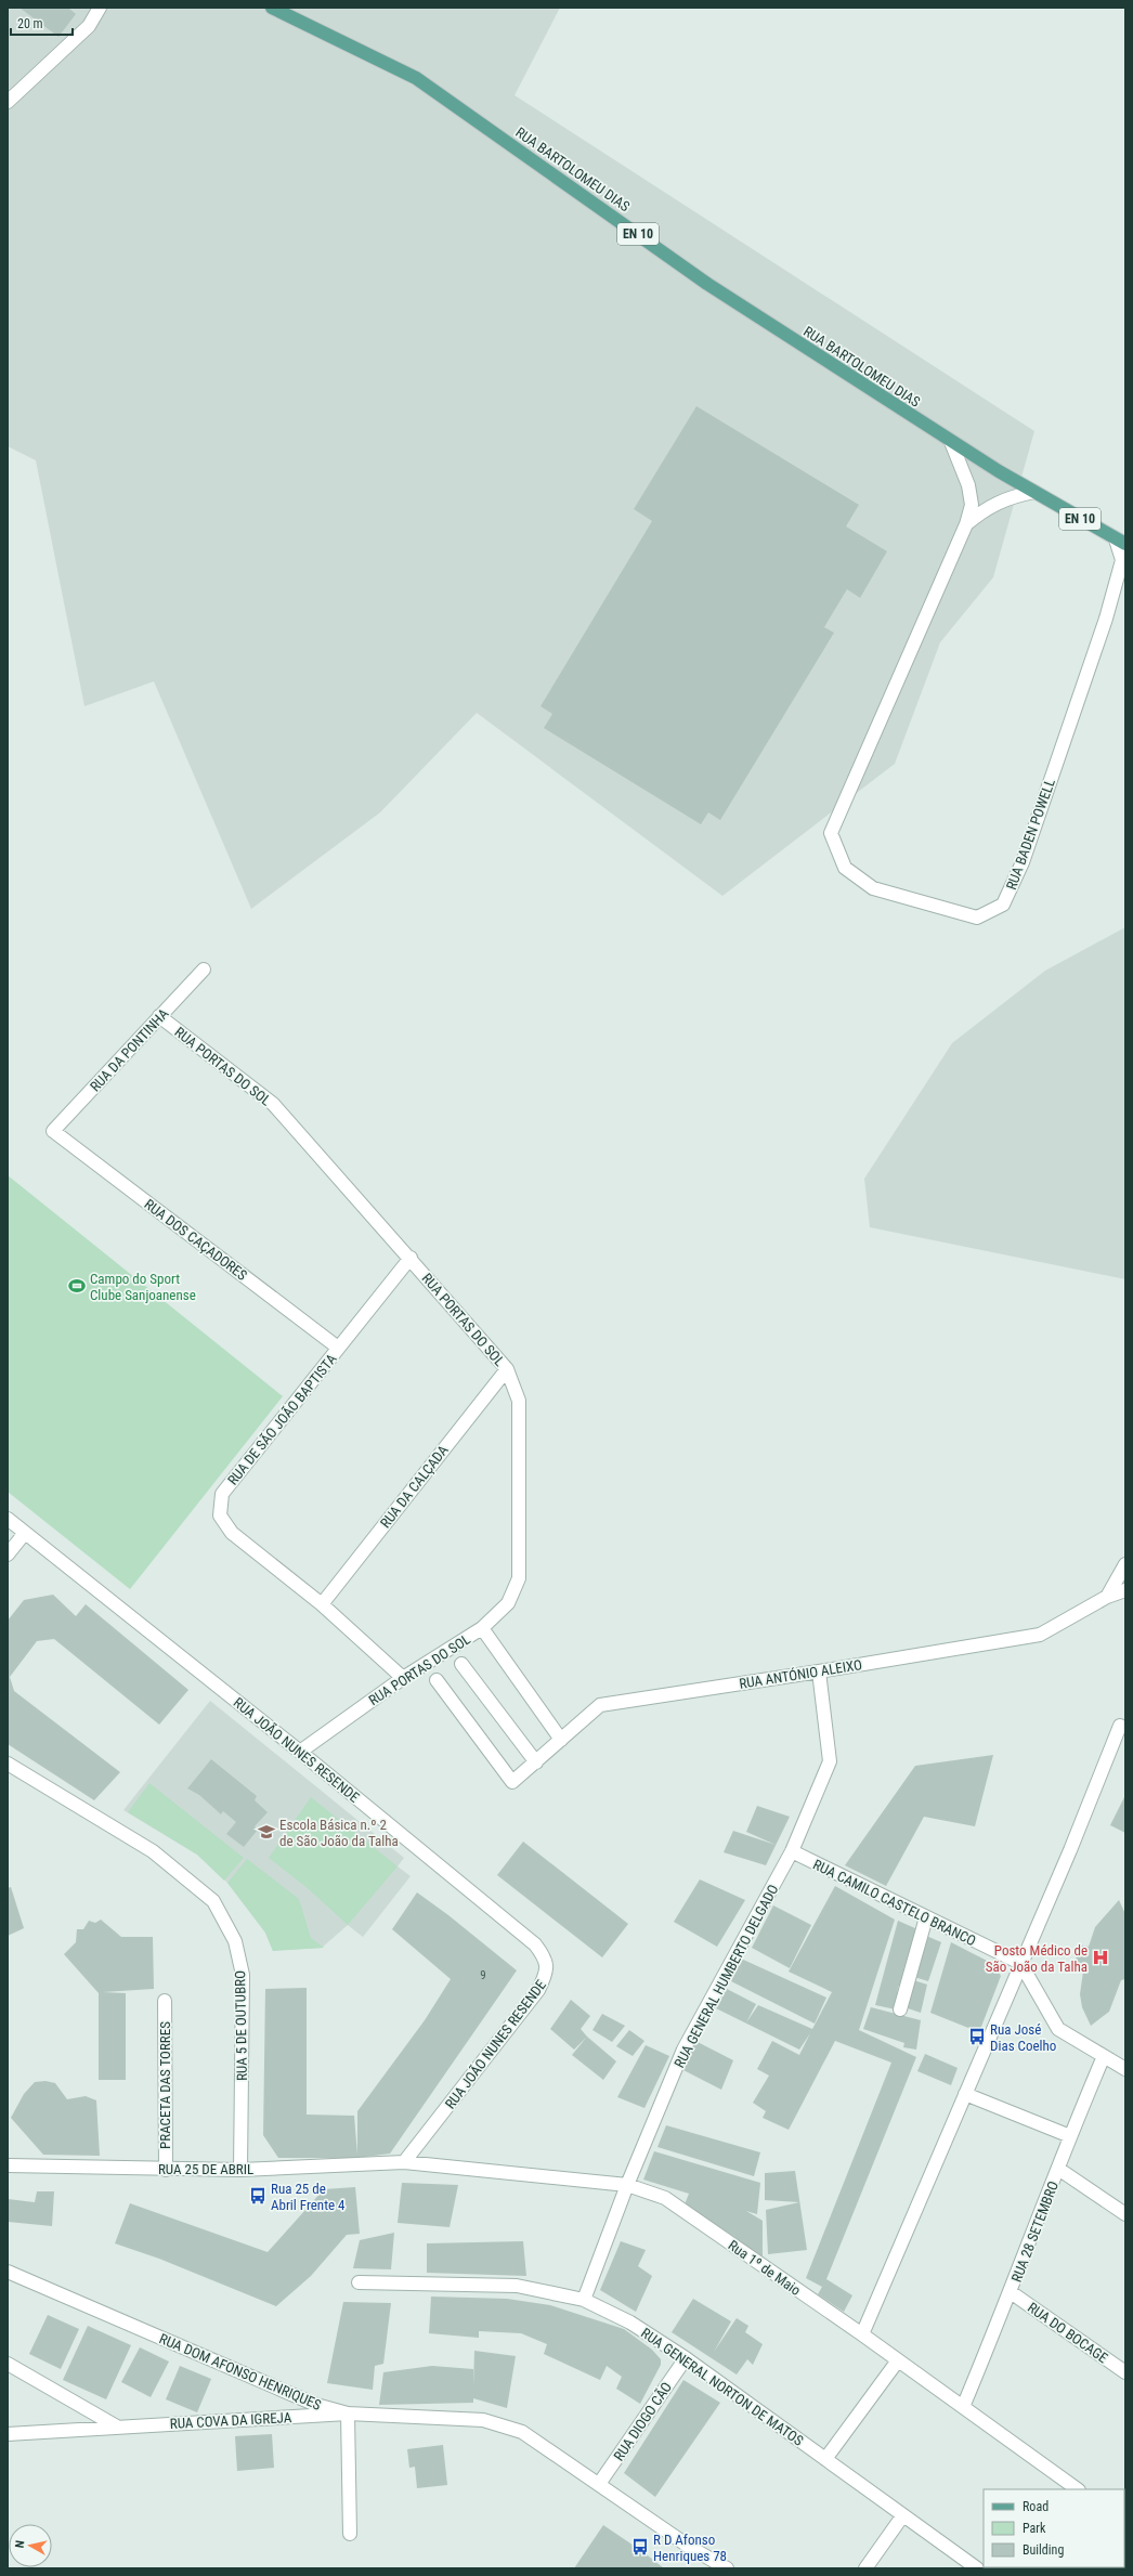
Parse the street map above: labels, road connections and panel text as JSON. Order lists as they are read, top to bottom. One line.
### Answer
{"streets":{"main road":["RUA BARTOLOMEU DIAS","EN 10"],"street":["RUA BADEN POWELL","RUA DA PONTINHA","RUA PORTAS DO SOL","RUA DOS CAÇADORES","RUA DE SÃO JOÃO BAPTISTA","RUA DA CALÇADA","RUA ANTÓNIO ALEIXO","RUA JOÃO NUNES RESENDE","RUA CAMILO CASTELO BRANCO","RUA GENERAL HUMBERTO DELGADO","RUA 5 DE OUTUBRO","PRACETA DAS TORRES","RUA 25 DE ABRIL","RUA 28 SETEMBRO","Rua 1º de Maio","RUA DO BOCAGE","RUA DOM AFONSO HENRIQUES","RUA GENERAL NORTON DE MATOS","RUA COVA DA IGREJA","RUA DIOGO CÃO"]},"crossings":[["RUA BARTOLOMEU DIAS","EN 10"],["RUA BARTOLOMEU DIAS","RUA BADEN POWELL"],["EN 10","RUA BADEN POWELL"],["RUA DA PONTINHA","RUA PORTAS DO SOL"],["RUA DA PONTINHA","RUA DOS CAÇADORES"],["RUA PORTAS DO SOL","RUA DE SÃO JOÃO BAPTISTA"],["RUA PORTAS DO SOL","RUA DA CALÇADA"],["RUA PORTAS DO SOL","RUA JOÃO NUNES RESENDE"],["RUA DOS CAÇADORES","RUA DE SÃO JOÃO BAPTISTA"],["RUA DE SÃO JOÃO BAPTISTA","RUA DA CALÇADA"],["RUA ANTÓNIO ALEIXO","RUA GENERAL HUMBERTO DELGADO"],["RUA JOÃO NUNES RESENDE","RUA 25 DE ABRIL"],["RUA JOÃO NUNES RESENDE","Rua 1º de Maio"],["RUA CAMILO CASTELO BRANCO","RUA GENERAL HUMBERTO DELGADO"],["RUA GENERAL HUMBERTO DELGADO","Rua 1º de Maio"],["RUA GENERAL HUMBERTO DELGADO","RUA GENERAL NORTON DE MATOS"],["RUA 5 DE OUTUBRO","RUA 25 DE ABRIL"],["PRACETA DAS TORRES","RUA 25 DE ABRIL"],["RUA 25 DE ABRIL","Rua 1º de Maio"],["RUA 28 SETEMBRO","Rua 1º de Maio"],["RUA 28 SETEMBRO","RUA DO BOCAGE"],["RUA DOM AFONSO HENRIQUES","RUA COVA DA IGREJA"],["RUA DOM AFONSO HENRIQUES","RUA DIOGO CÃO"],["RUA GENERAL NORTON DE MATOS","RUA DIOGO CÃO"]],"places":{"sports":["Campo do Sport Clube Sanjoanense"],"school or university":["Escola Básica n.º 2 de São João da Talha"],"hospital":["Posto Médico de São João da Talha"],"bus stop":["Rua José Dias Coelho","Rua 25 de Abril Frente 4","R D Afonso Henriques 78"]},"house_numbers":["9"],"legend":["Road","Park","Building"],"scale_bar":"20 m","north":"left"}
